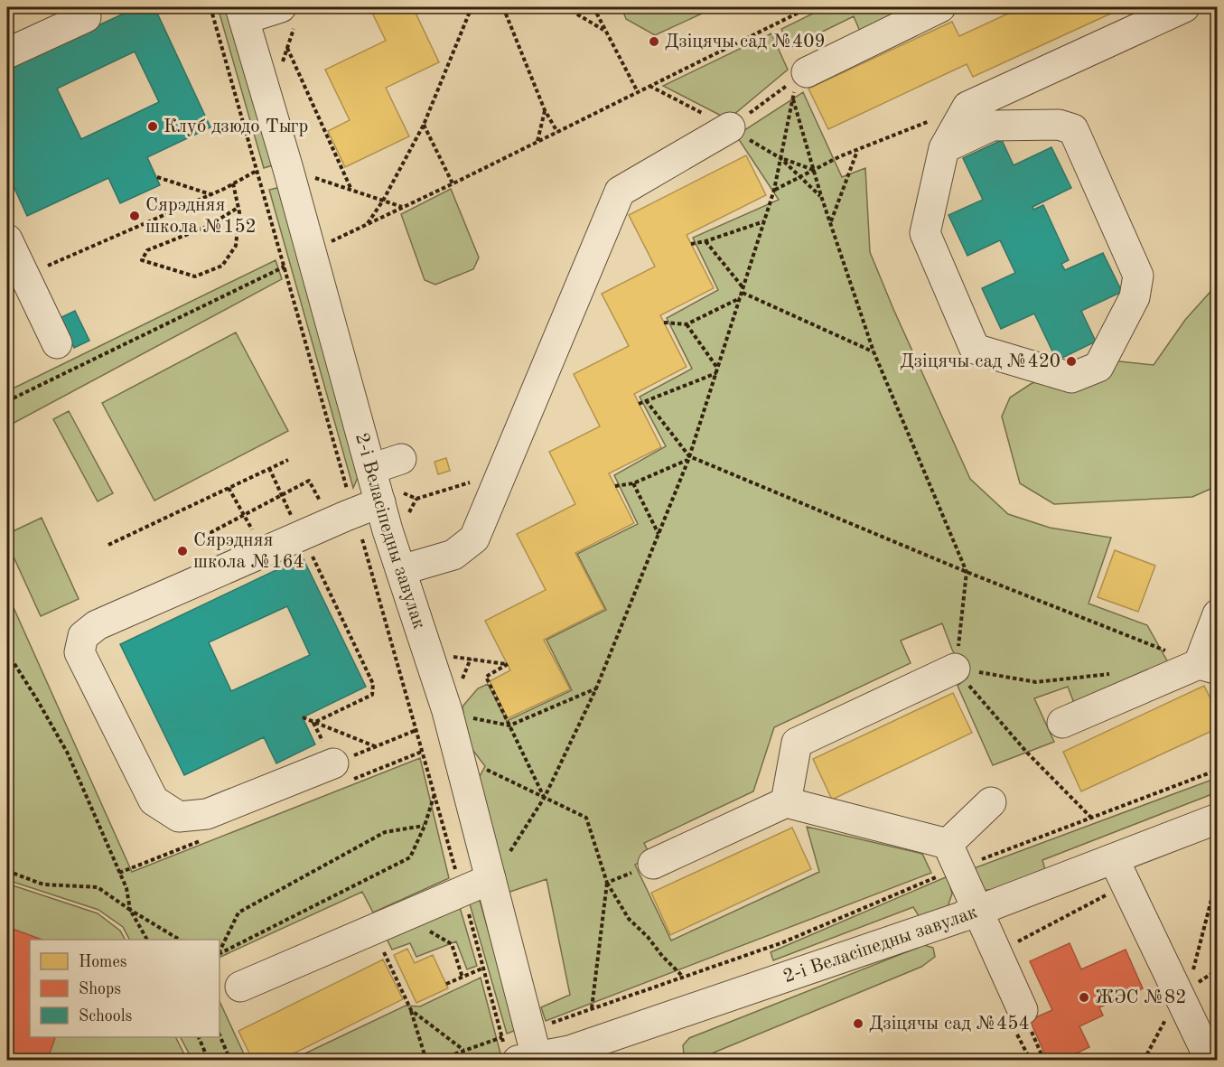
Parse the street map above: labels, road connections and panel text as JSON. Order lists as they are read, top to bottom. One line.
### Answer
{"streets":{"street":["2-і Веласіпедны завулак"]},"places":["Дзіцячы сад №409","Клуб дзюдо Тыгр","Сярэдняя школа №152","Дзіцячы сад №420","Сярэдняя школа №164","ЖЭС №82","Дзіцячы сад №454"],"legend":["Homes","Shops","Schools"]}
